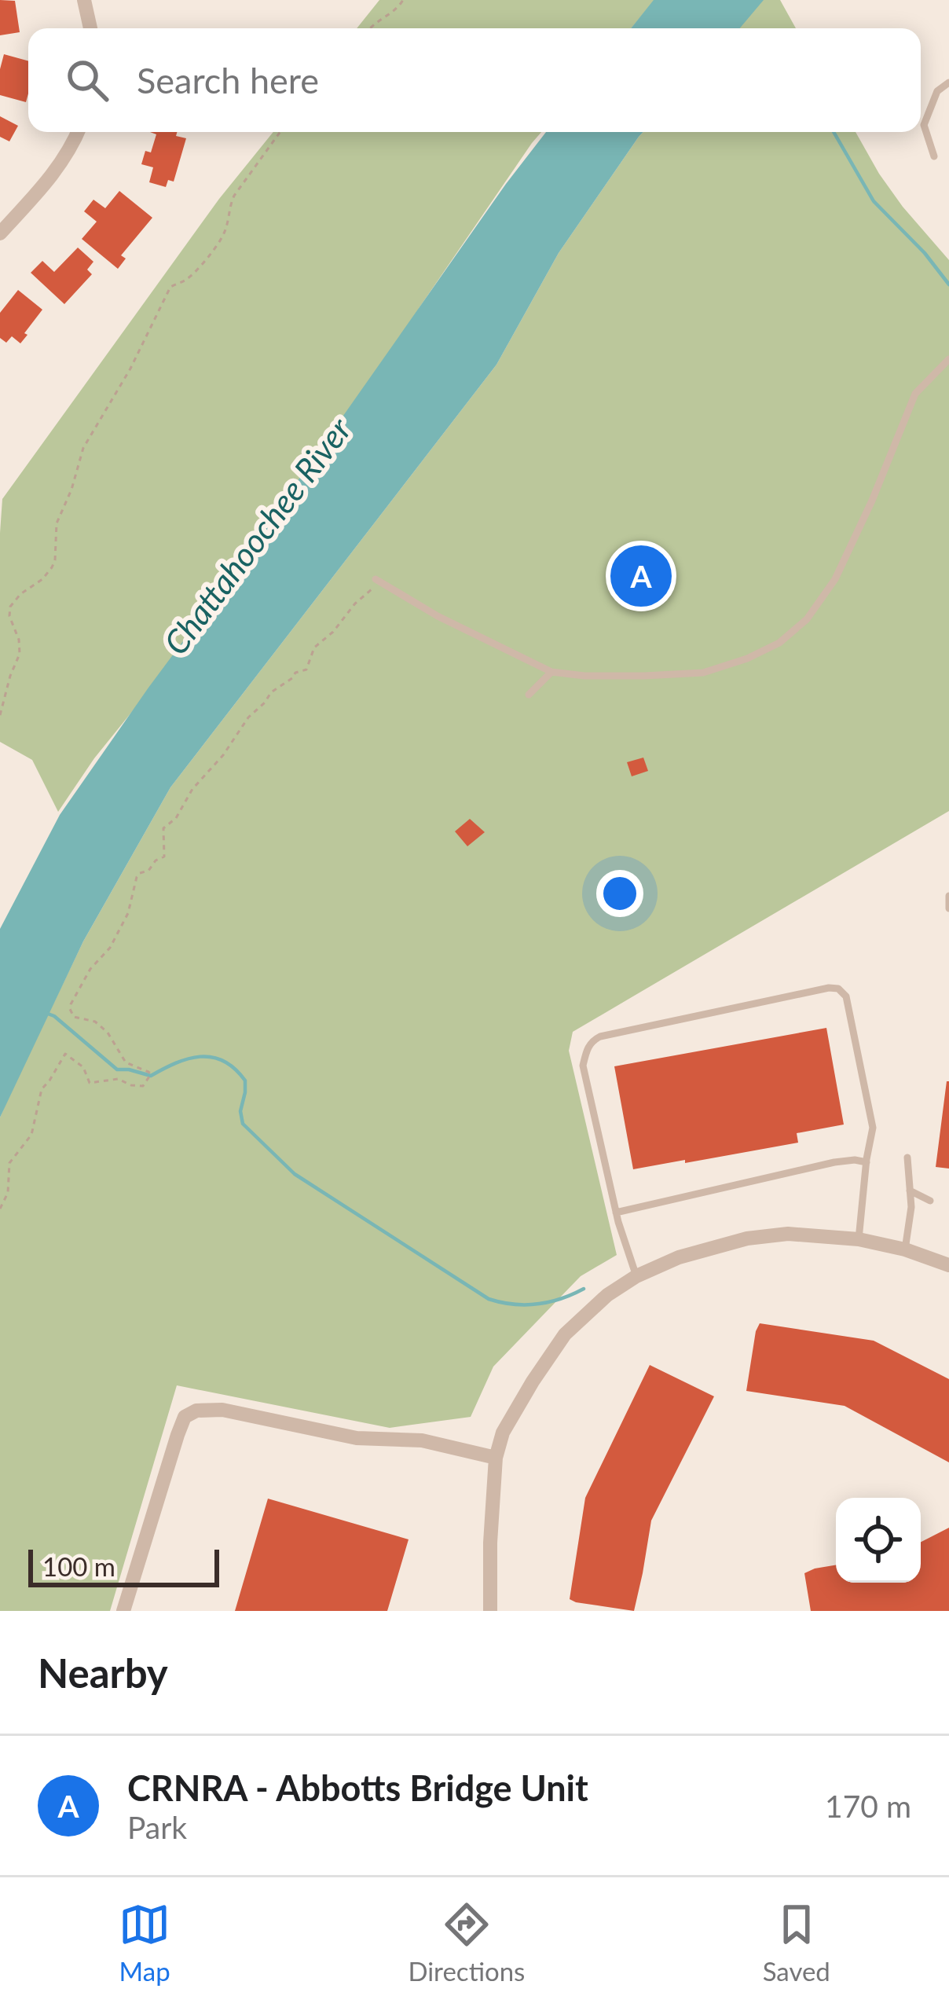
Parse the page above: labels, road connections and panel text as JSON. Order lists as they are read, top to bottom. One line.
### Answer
{"water":["Chattahoochee River"],"scale_bar":"100 m","page":{"search":"Search here","pins":"A","scale":"100 m","heading":"Nearby","list":[{"mark":"A","name":"CRNRA - Abbotts Bridge Unit","note":"Park","value":"170 m"}],"nav":["Map","Directions","Saved"]}}
